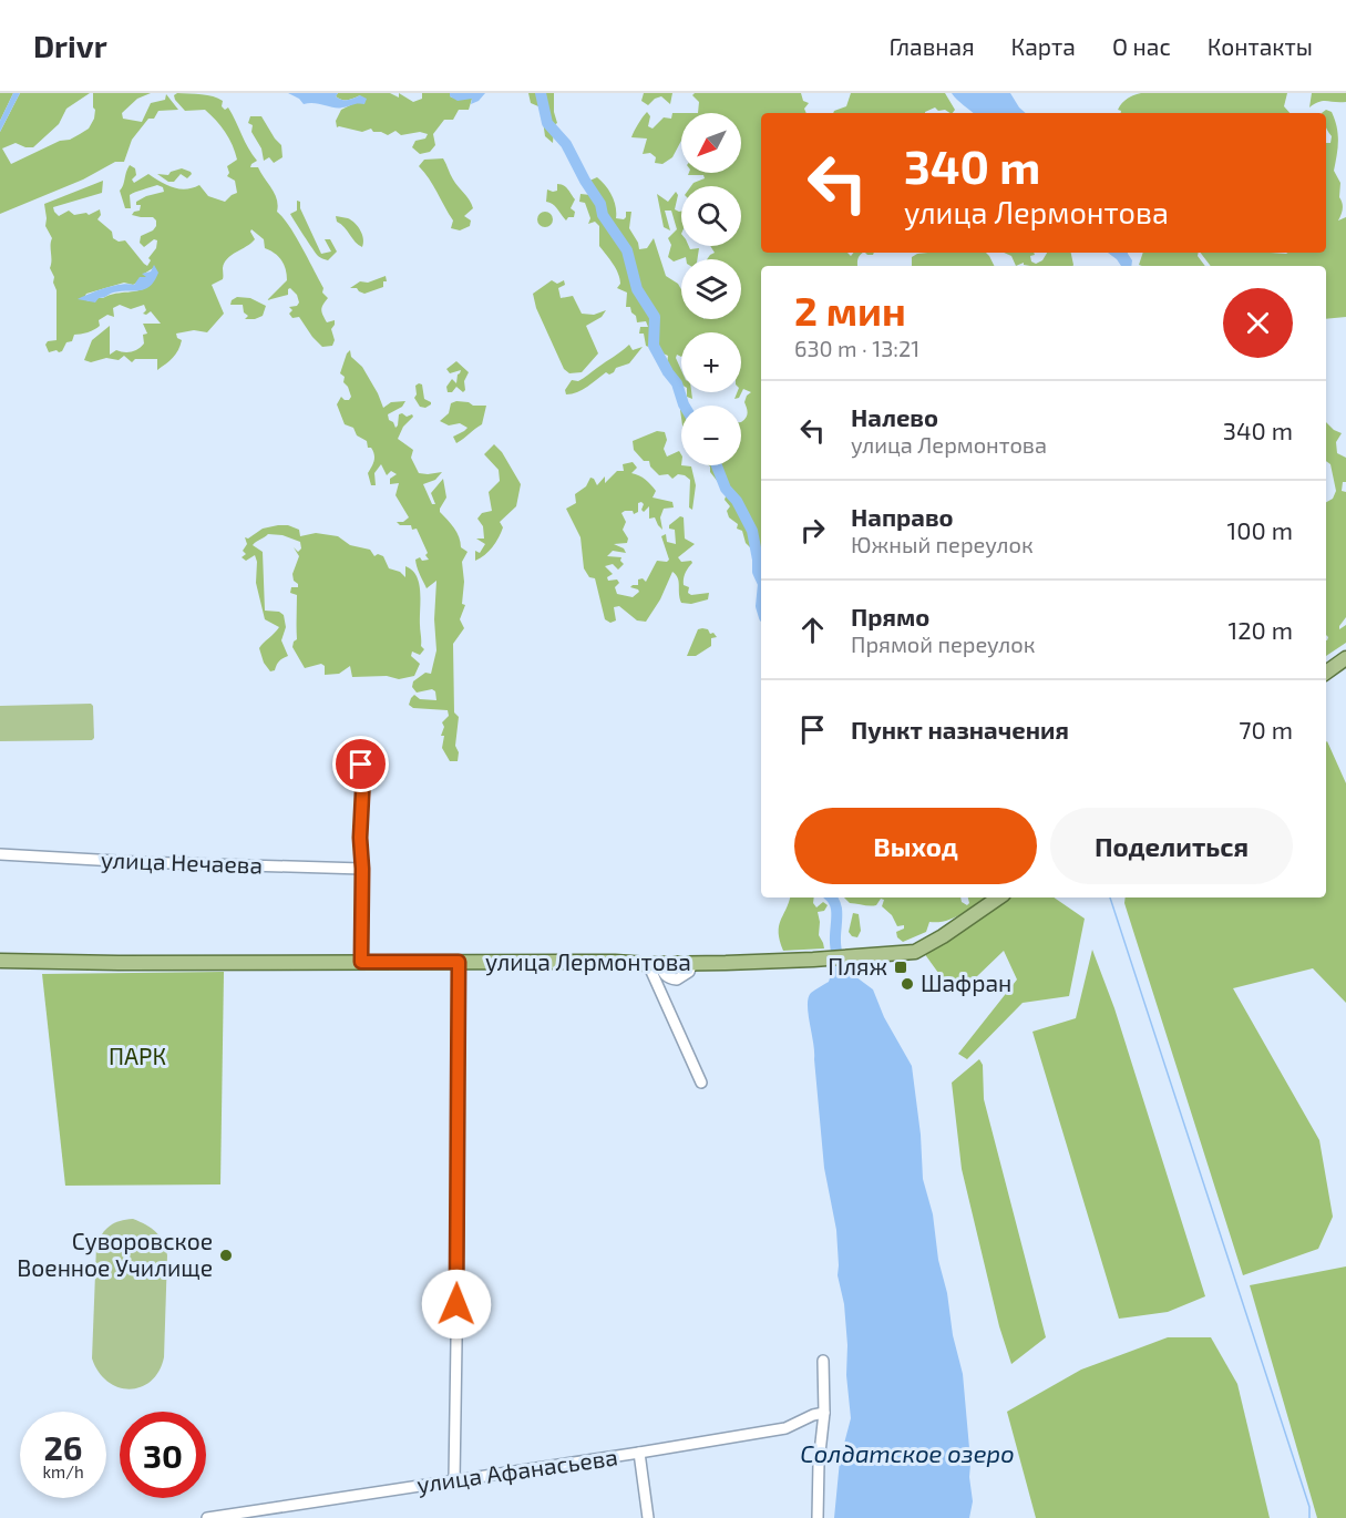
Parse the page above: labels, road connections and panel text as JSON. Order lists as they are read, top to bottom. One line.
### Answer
{"streets":{"main road":["улица Лермонтова"],"street":["улица Нечаева","улица Афанасьева"]},"water":["Солдатское озеро"],"parks":["ПАРК"],"places":{"transit":["Пляж"],"other":["Шафран","Суворовское Военное Училище"]},"north":"bottom left","page":{"header":"Drivr","nav":["Главная","Карта","О нас","Контакты"],"map_buttons":["+","−"],"turn":["340 m","улица Лермонтова"],"heading":["2 мин","630 m · 13:21"],"list":[{"name":"Налево","note":"улица Лермонтова","value":"340 m"},{"name":"Направо","note":"Южный переулок","value":"100 m"},{"name":"Прямо","note":"Прямой переулок","value":"120 m"},{"name":"Пункт назначения","value":"70 m"}],"buttons":["Выход","Поделиться"],"speed":"26 km/h","limit":"30"}}
